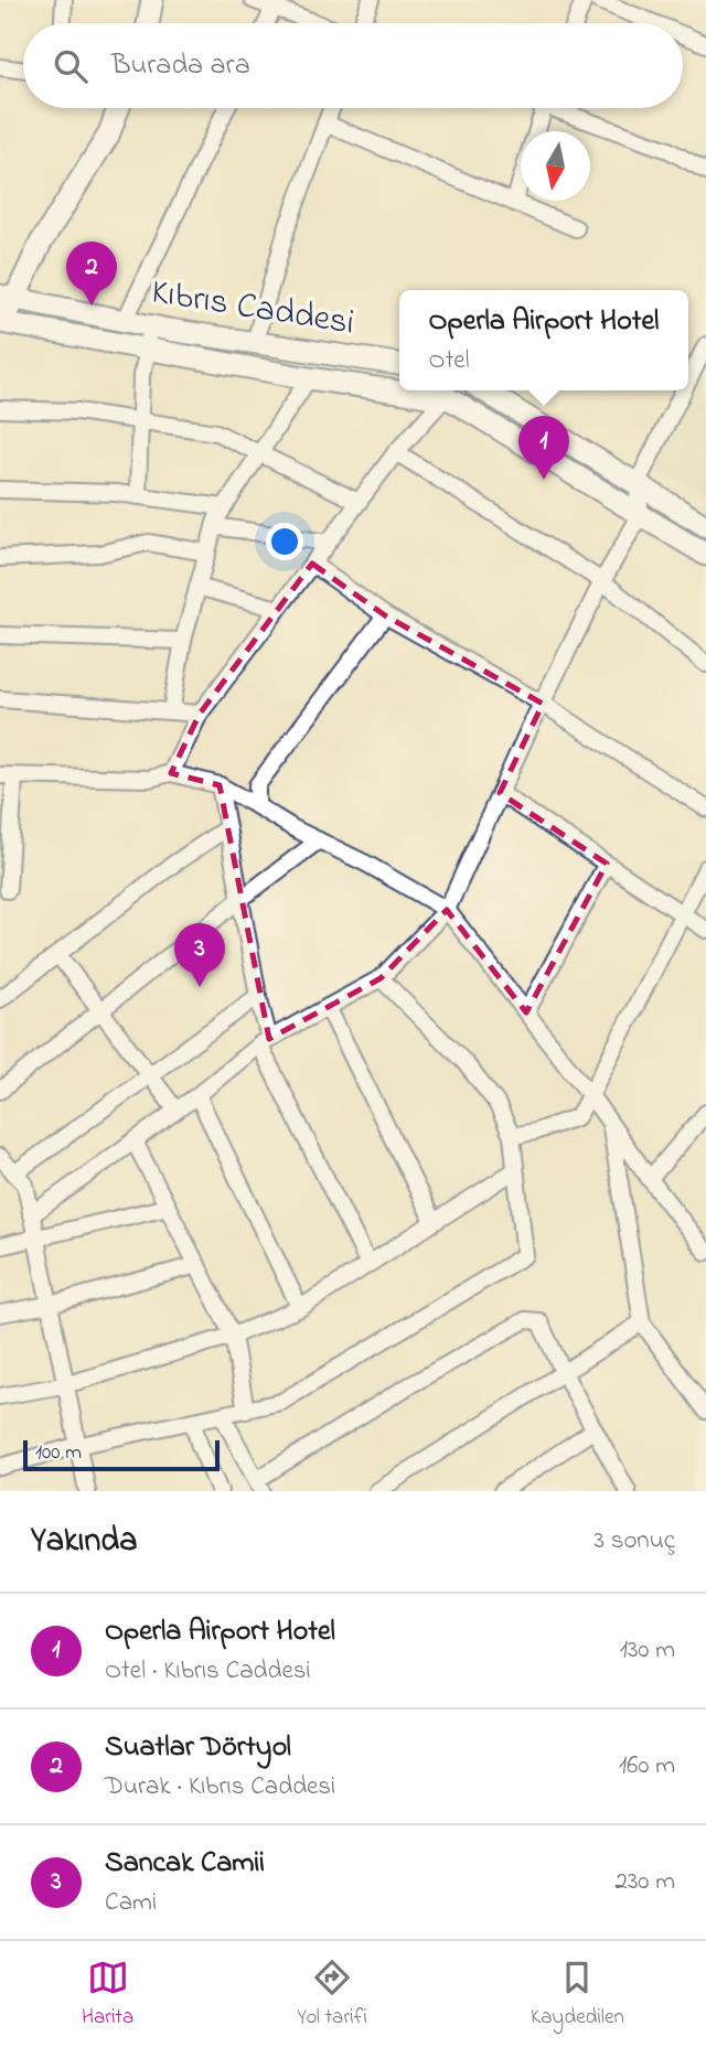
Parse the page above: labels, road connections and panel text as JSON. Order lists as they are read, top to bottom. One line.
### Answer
{"streets":{"main road":["Kıbrıs Caddesi"]},"scale_bar":"100 m","north":"bottom","page":{"search":"Burada ara","pins":["2","1","3"],"popup":["Operla Airport Hotel","Otel"],"scale":"100 m","heading":["Yakında","3 sonuç"],"list":[{"mark":"1","name":"Operla Airport Hotel","note":"Otel · Kıbrıs Caddesi","value":"130 m"},{"mark":"2","name":"Suatlar Dörtyol","note":"Durak · Kıbrıs Caddesi","value":"160 m"},{"mark":"3","name":"Sancak Camii","note":"Cami","value":"230 m"}],"nav":["Harita","Yol tarifi","Kaydedilen"]}}
